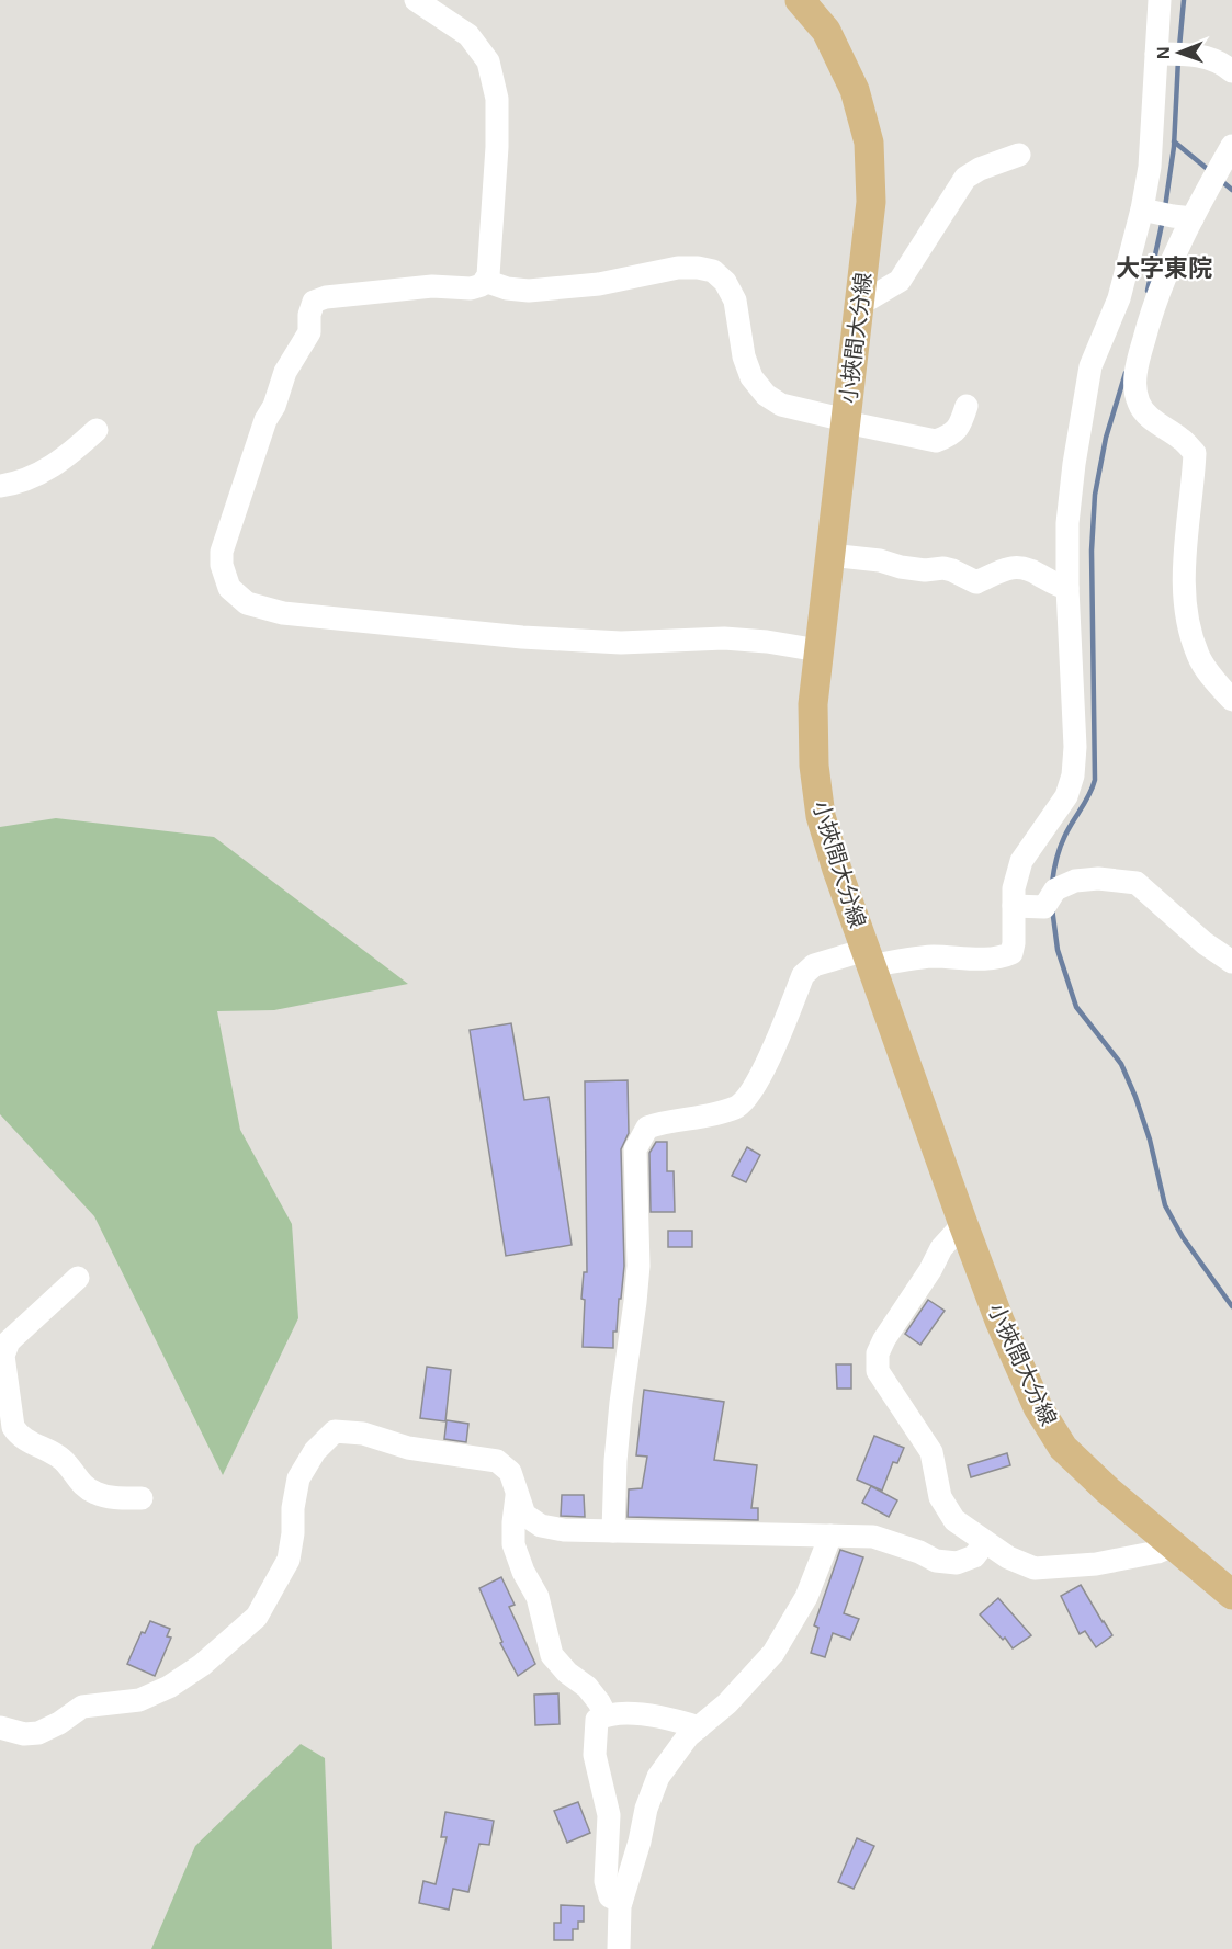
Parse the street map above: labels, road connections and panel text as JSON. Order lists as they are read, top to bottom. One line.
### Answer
{"streets":{"main road":["小挾間大分線"]},"districts":["大字東院"],"north":"left"}
